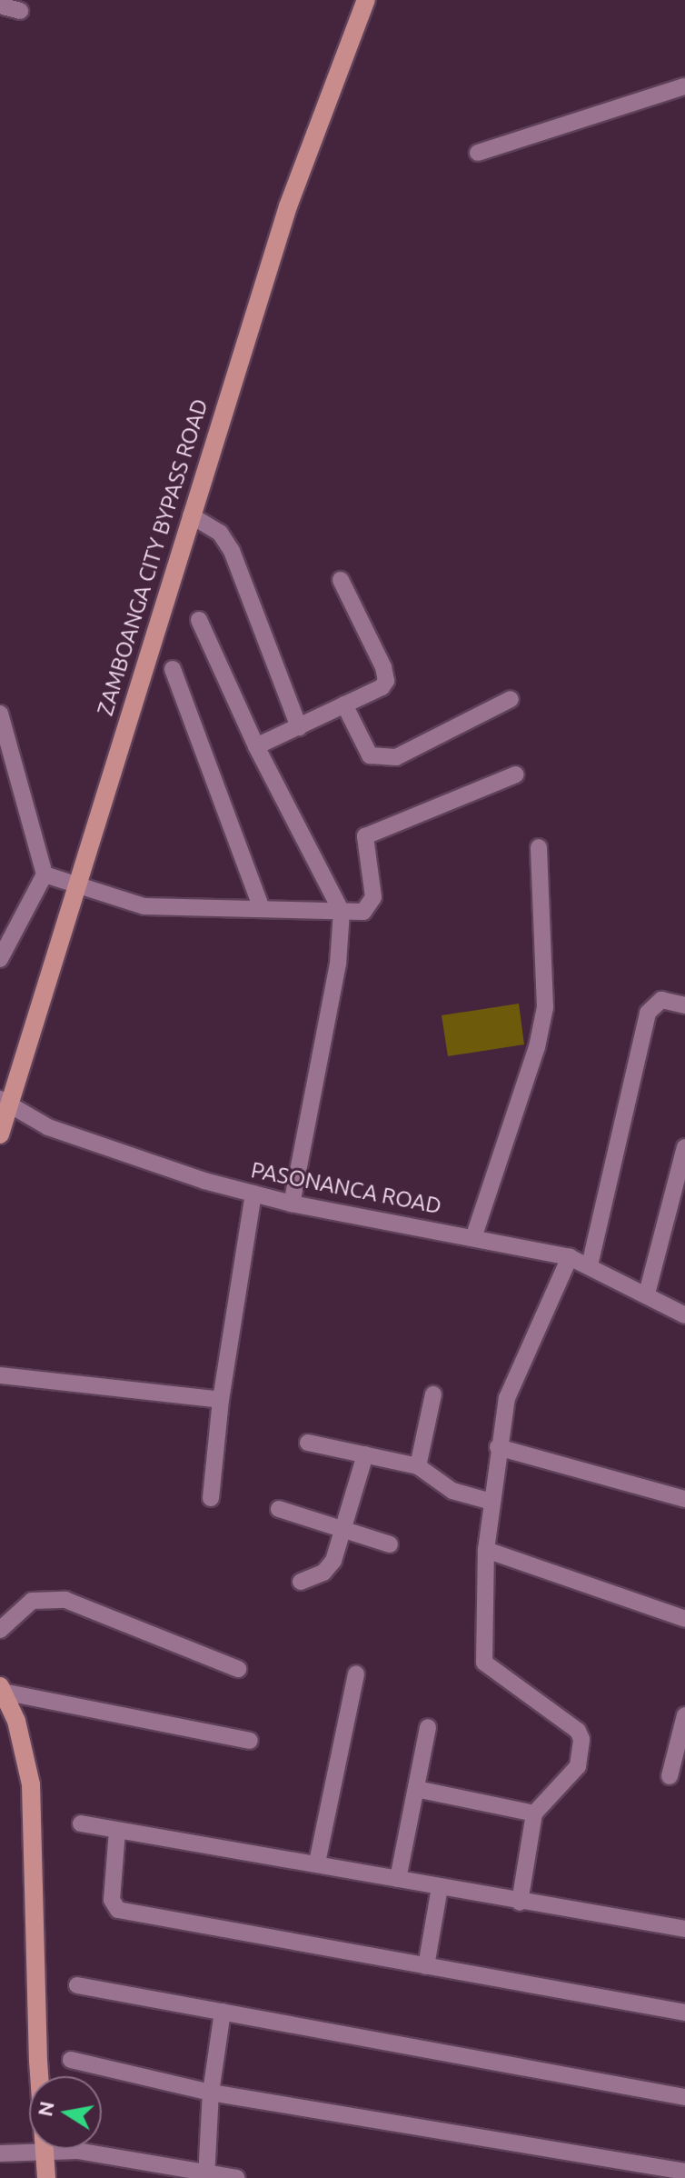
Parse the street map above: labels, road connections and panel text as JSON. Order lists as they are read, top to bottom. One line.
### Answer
{"streets":{"main road":["ZAMBOANGA CITY BYPASS ROAD"],"street":["PASONANCA ROAD"]},"crossings":[["ZAMBOANGA CITY BYPASS ROAD","PASONANCA ROAD"]],"north":"left"}
